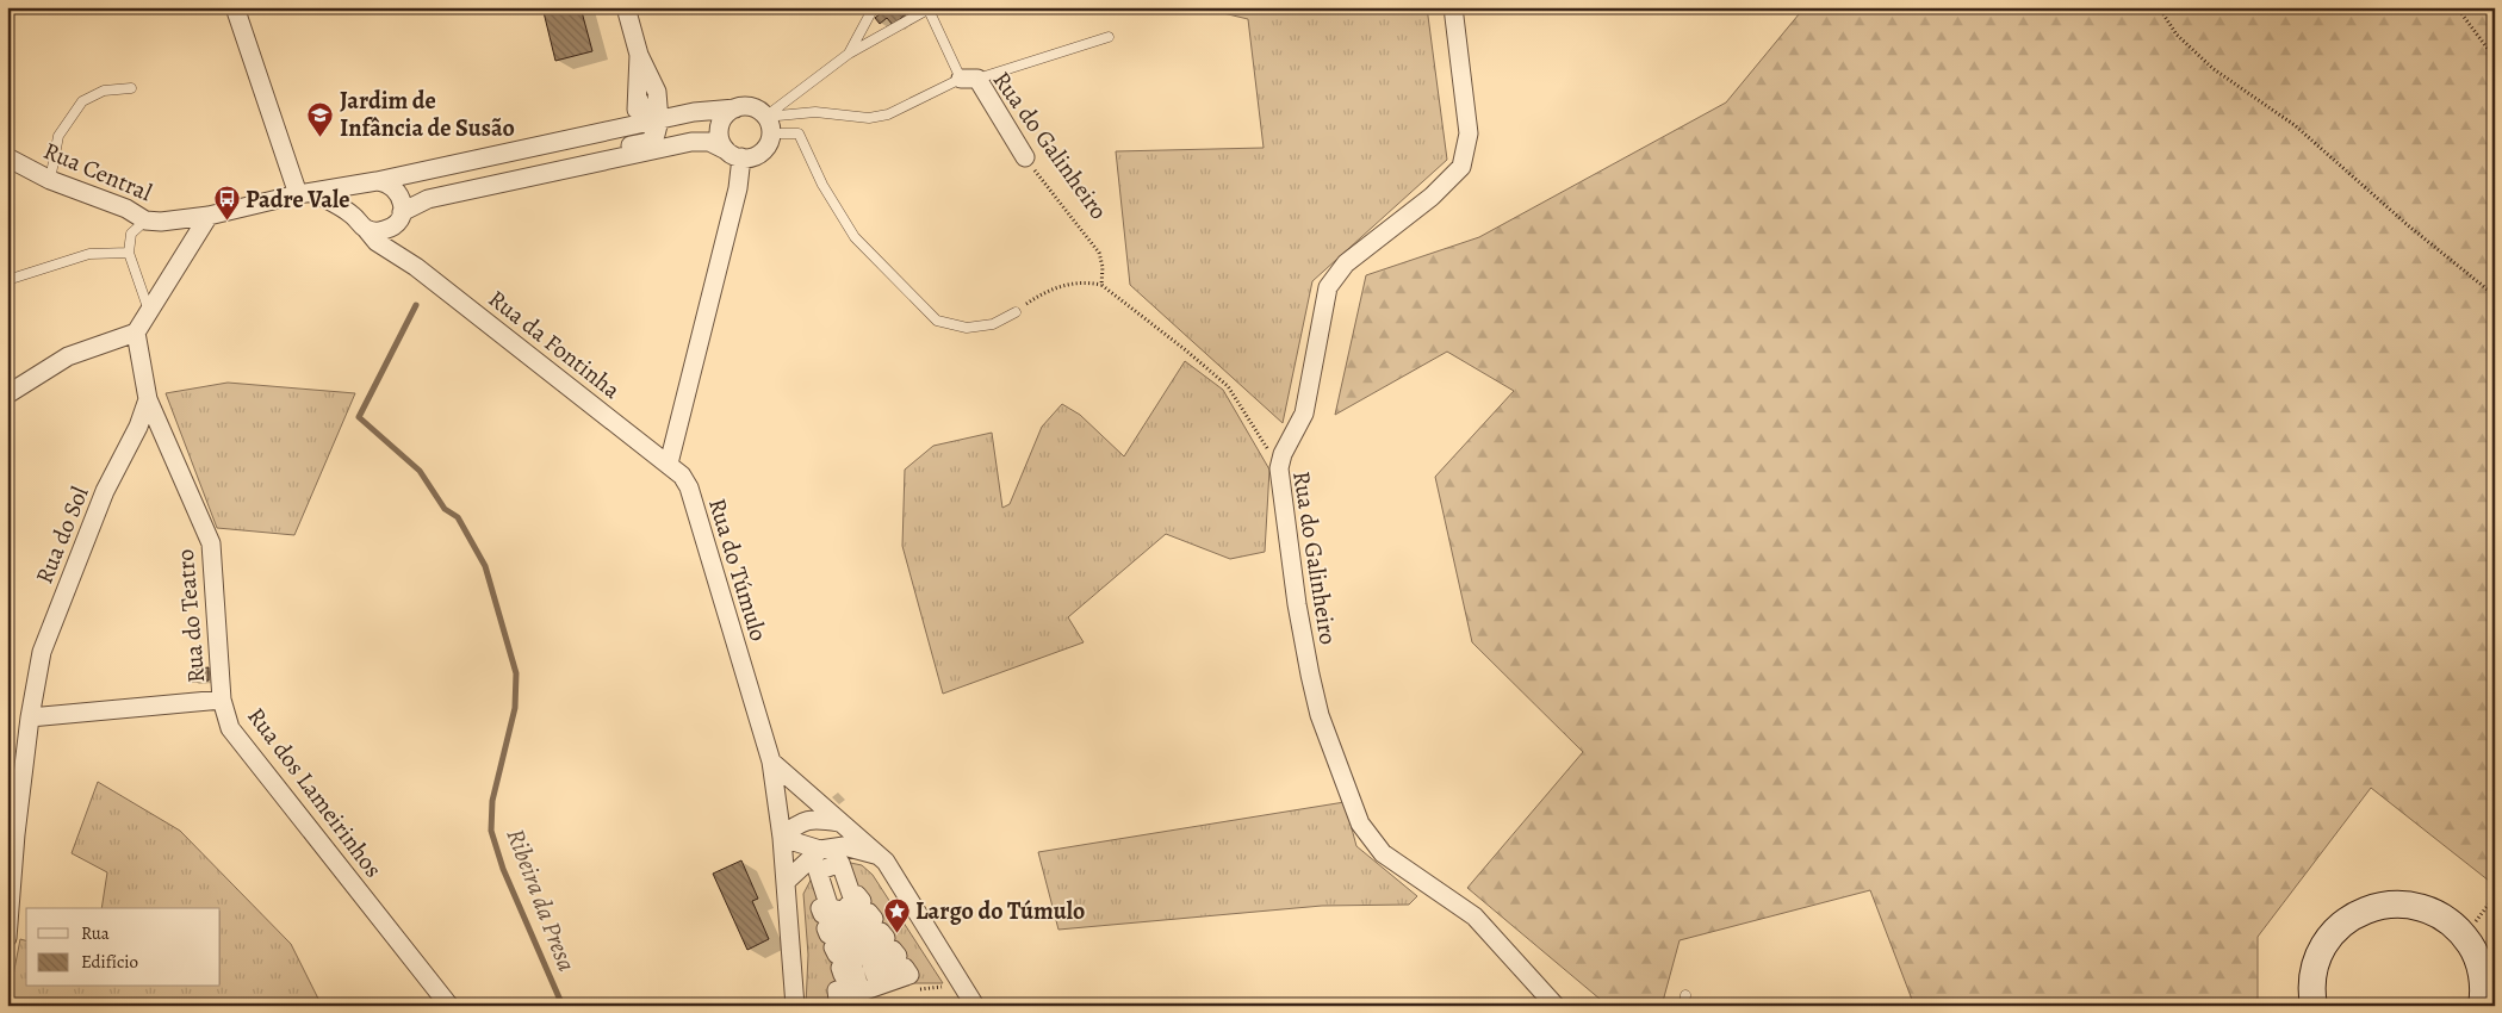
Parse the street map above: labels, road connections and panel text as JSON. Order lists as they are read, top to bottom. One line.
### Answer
{"streets":{"street":["Rua do Galinheiro","Rua Central","Rua da Fontinha","Rua do Sol","Rua do Túmulo","Rua do Teatro","Rua dos Lameirinhos"]},"crossings":[["Rua Central","Rua da Fontinha"],["Rua da Fontinha","Rua do Túmulo"],["Rua do Sol","Rua do Teatro"],["Rua do Sol","Rua dos Lameirinhos"],["Rua do Teatro","Rua dos Lameirinhos"]],"water":["Ribeira da Presa"],"places":{"school or university":["Jardim de Infância de Susão"],"bus stop":["Padre Vale"],"place":["Largo do Túmulo"]},"legend":["Rua","Edifício"]}
